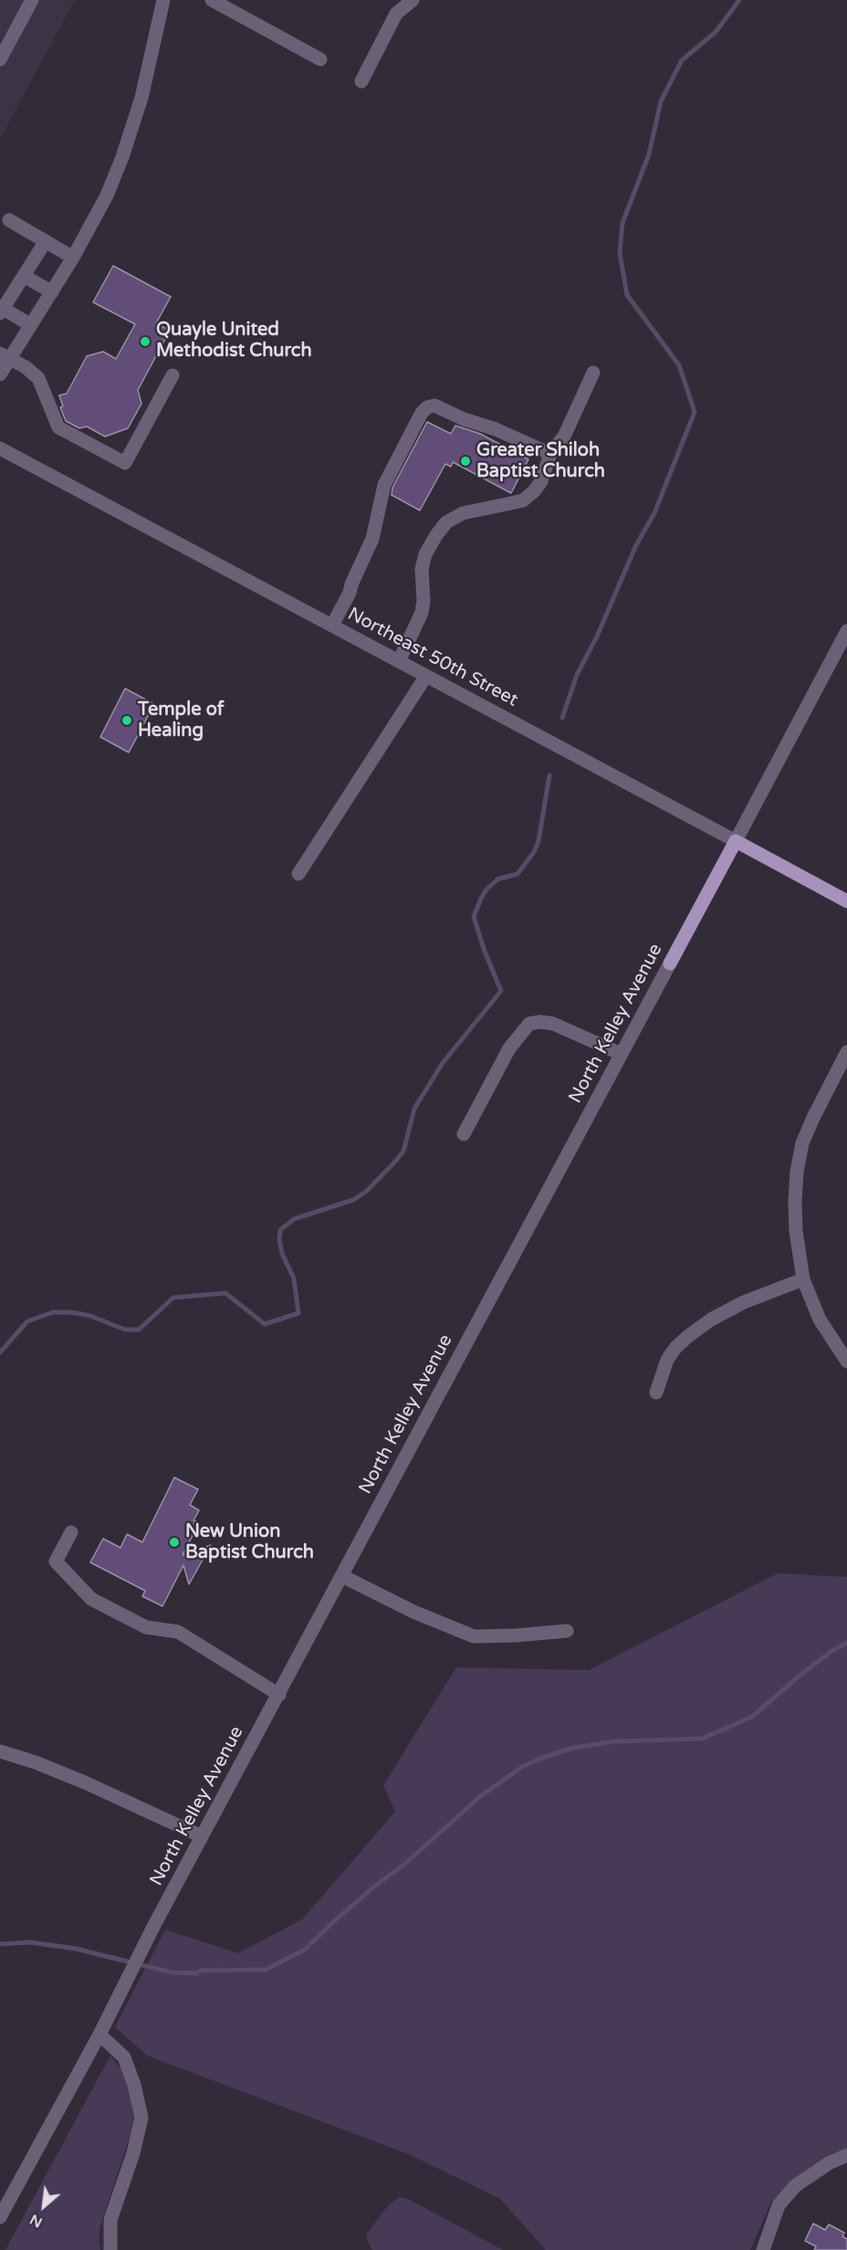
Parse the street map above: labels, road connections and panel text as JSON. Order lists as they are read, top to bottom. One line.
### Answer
{"streets":{"main road":["Northeast 50th Street","North Kelley Avenue"]},"crossings":[["Northeast 50th Street","North Kelley Avenue"]],"places":["Quayle United Methodist Church","Greater Shiloh Baptist Church","Temple of Healing","New Union Baptist Church"],"north":"bottom left"}
